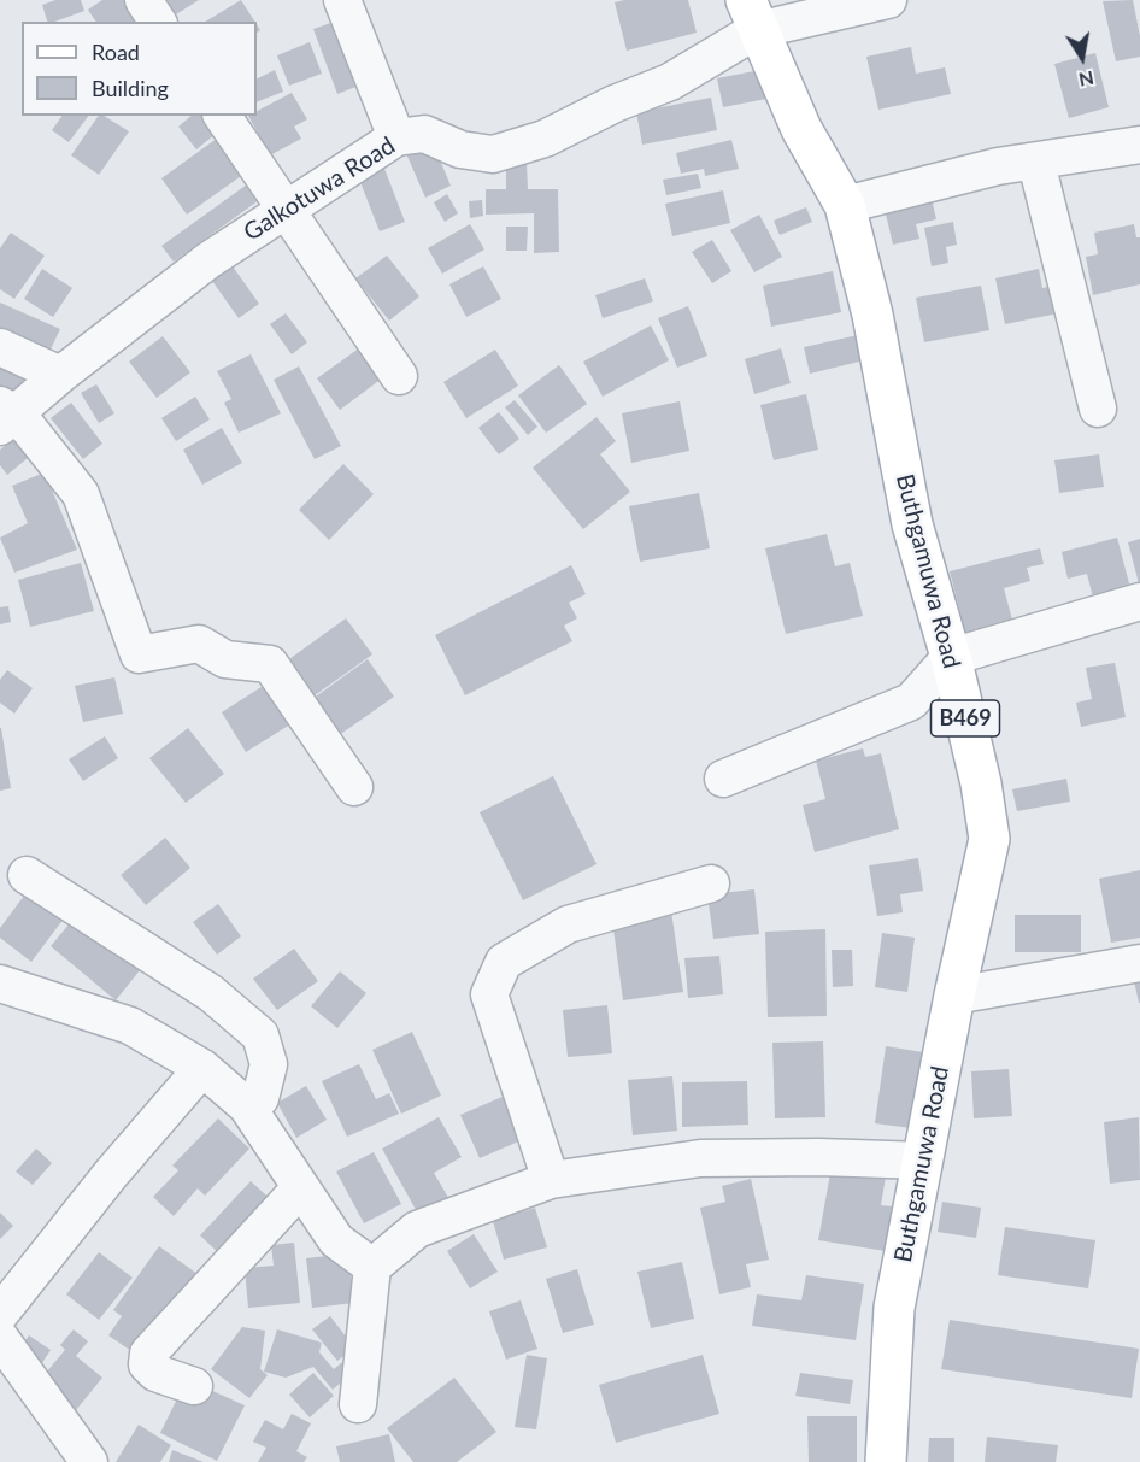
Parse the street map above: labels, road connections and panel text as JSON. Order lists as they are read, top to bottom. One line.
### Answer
{"streets":{"main road":["Buthgamuwa Road","B469"],"street":["Galkotuwa Road"]},"crossings":[["Galkotuwa Road","Buthgamuwa Road"]],"legend":["Road","Building"],"north":"bottom"}
